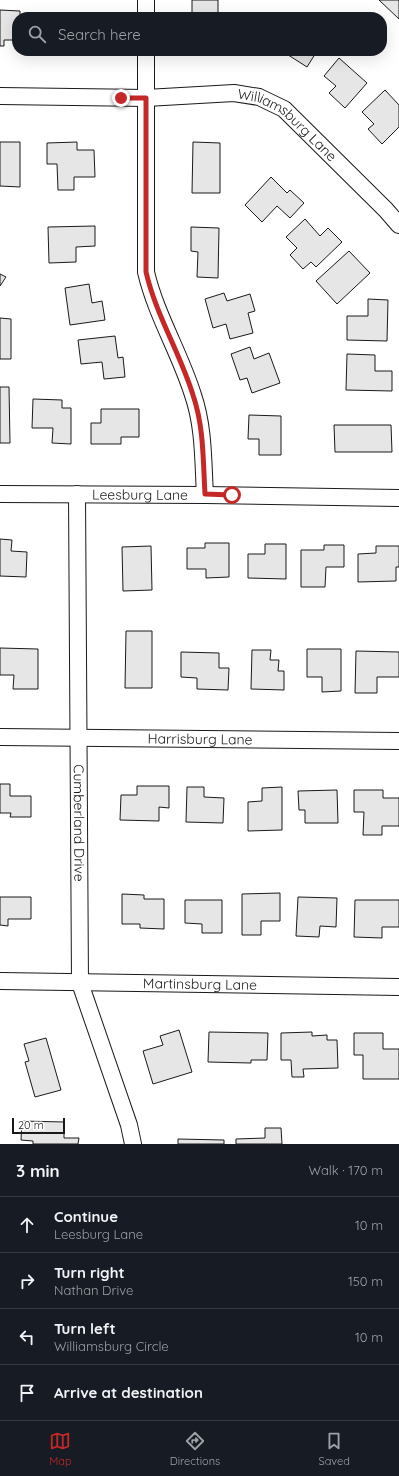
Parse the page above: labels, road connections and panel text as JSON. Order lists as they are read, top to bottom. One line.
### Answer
{"streets":{"street":["Williamsburg Lane","Leesburg Lane","Harrisburg Lane","Cumberland Drive","Martinsburg Lane"]},"crossings":[["Leesburg Lane","Cumberland Drive"],["Harrisburg Lane","Cumberland Drive"],["Cumberland Drive","Martinsburg Lane"]],"scale_bar":"20 m","page":{"search":"Search here","scale":"20 m","heading":["3 min","Walk · 170 m"],"list":[["Continue","Leesburg Lane","10 m"],["Turn right","Nathan Drive","150 m"],["Turn left","Williamsburg Circle","10 m"],"Arrive at destination"],"nav":["Map","Directions","Saved"]}}
